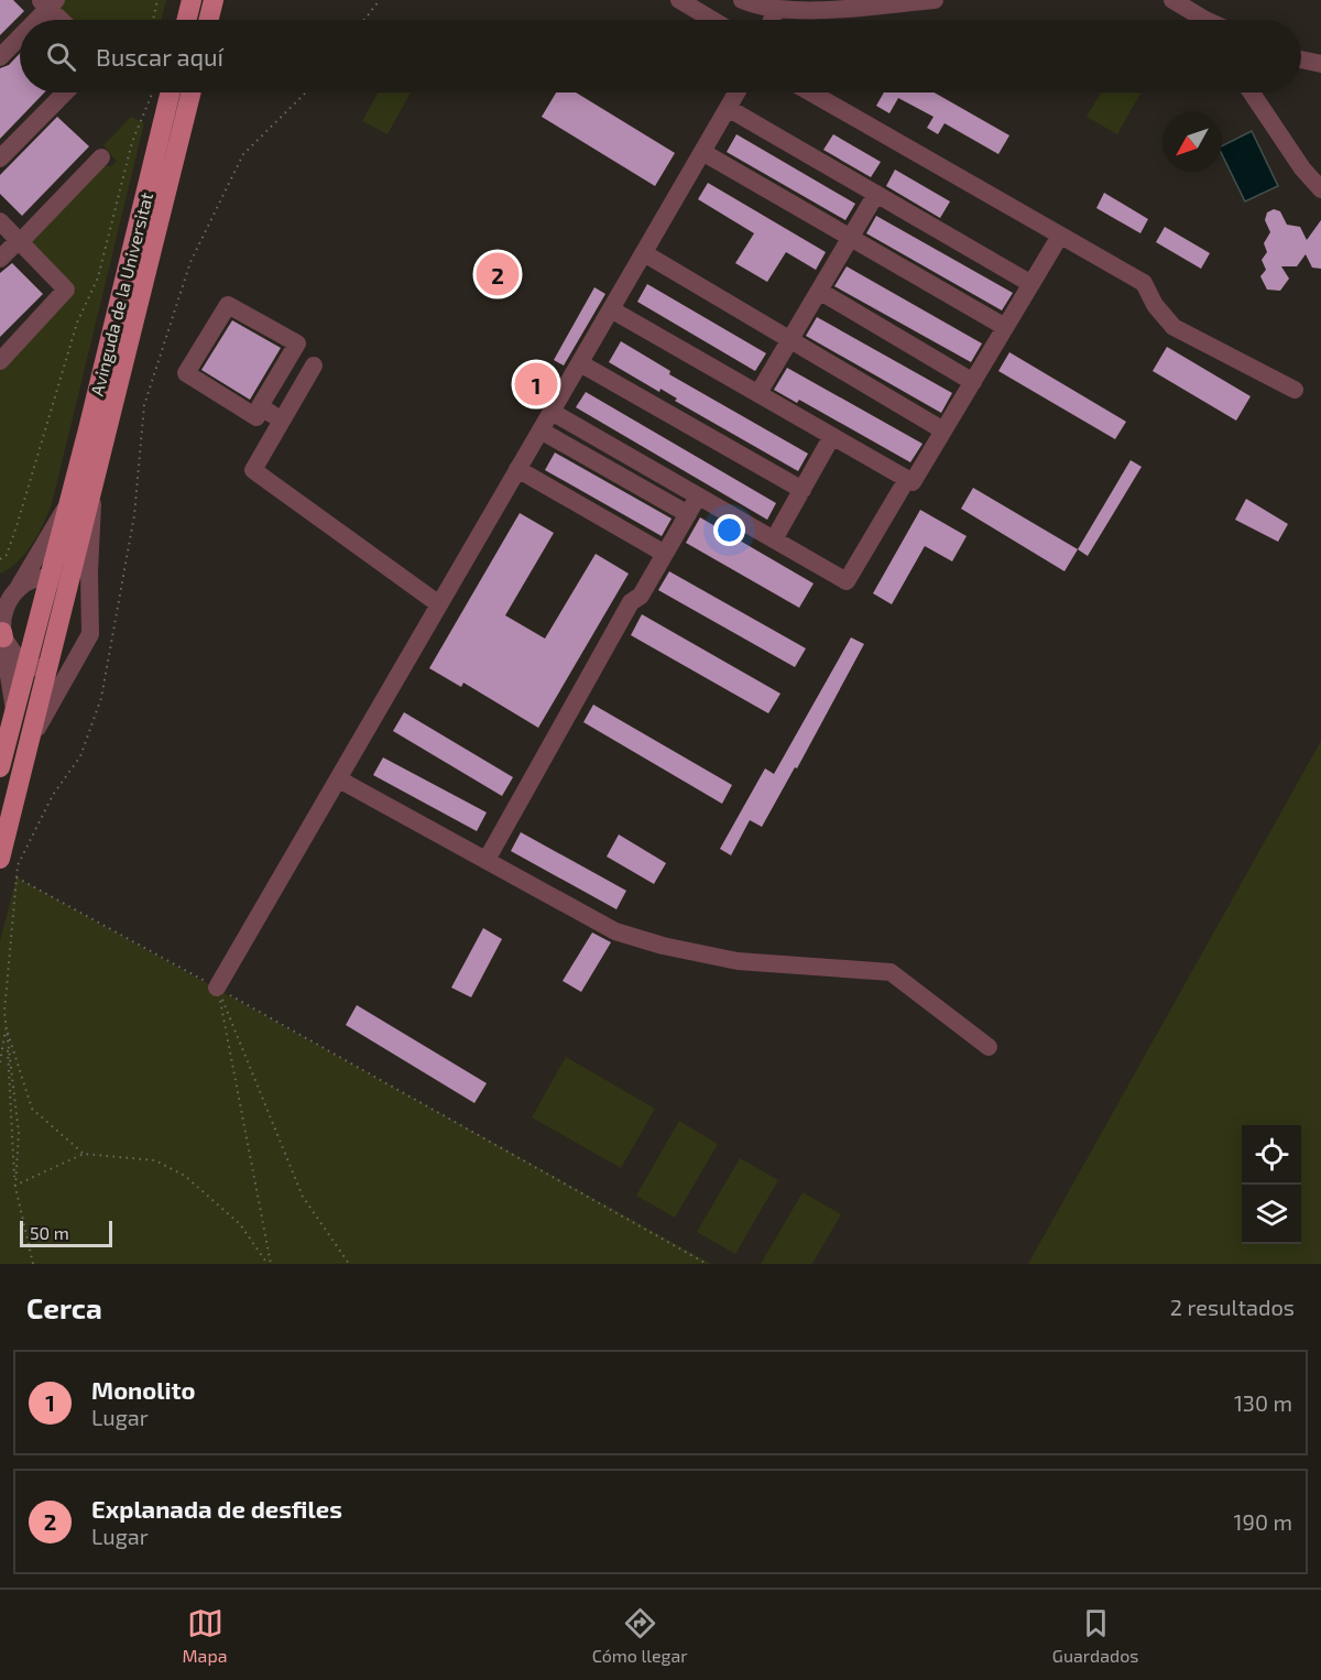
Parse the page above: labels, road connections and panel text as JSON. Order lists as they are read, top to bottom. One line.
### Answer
{"streets":{"main road":["Avinguda de la Universitat"]},"scale_bar":"50 m","north":"bottom left","page":{"search":"Buscar aquí","pins":["2","1"],"scale":"50 m","heading":["Cerca","2 resultados"],"list":[{"mark":"1","name":"Monolito","note":"Lugar","value":"130 m"},{"mark":"2","name":"Explanada de desfiles","note":"Lugar","value":"190 m"}],"nav":["Mapa","Cómo llegar","Guardados"]}}
